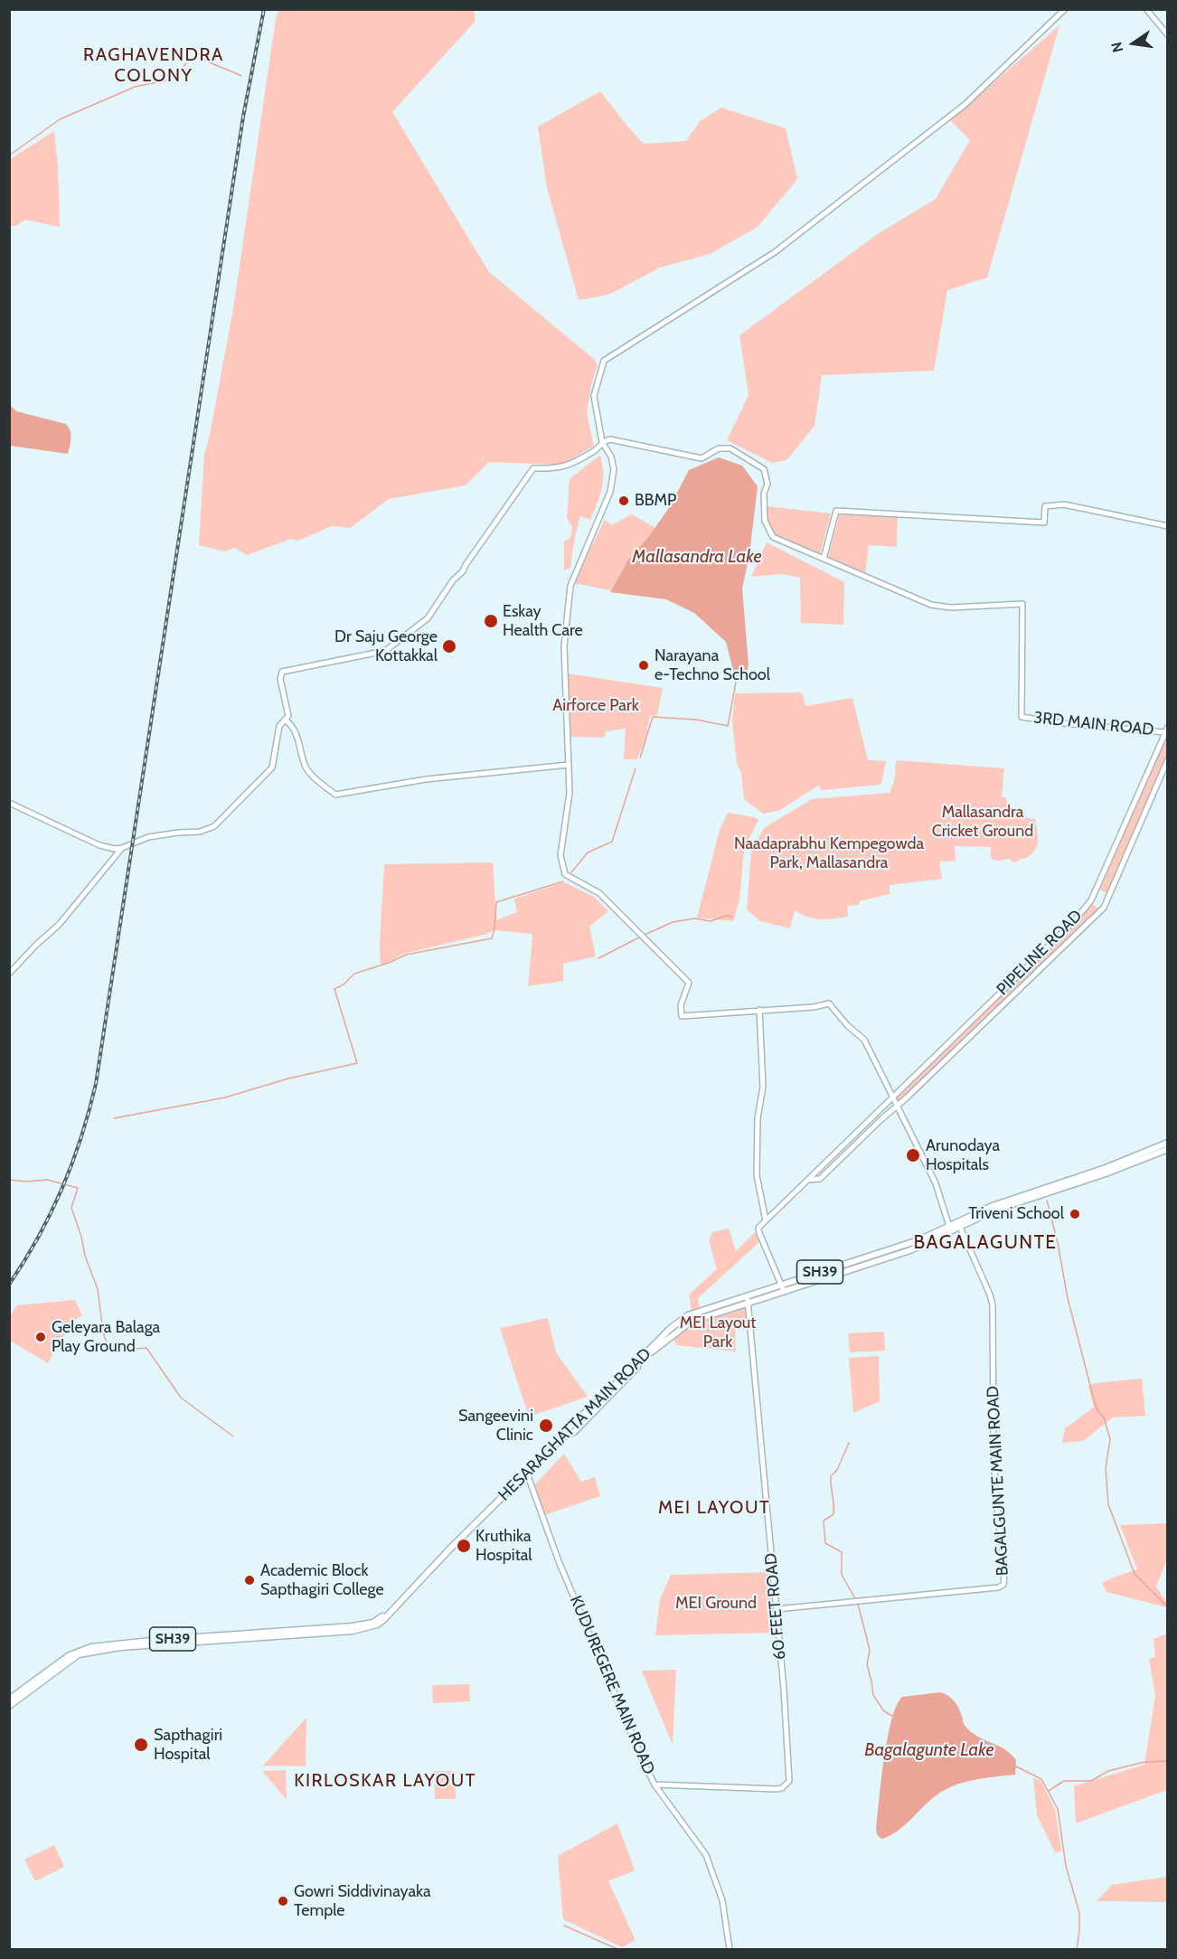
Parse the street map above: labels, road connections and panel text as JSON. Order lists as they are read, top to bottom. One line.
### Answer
{"streets":{"main road":["SH39","HESARAGHATTA MAIN ROAD"],"street":["3RD MAIN ROAD","PIPELINE ROAD","BAGALGUNTE MAIN ROAD","60 FEET ROAD","KUDUREGERE MAIN ROAD"]},"crossings":[["3RD MAIN ROAD","PIPELINE ROAD"],["SH39","HESARAGHATTA MAIN ROAD"],["HESARAGHATTA MAIN ROAD","60 FEET ROAD"],["HESARAGHATTA MAIN ROAD","KUDUREGERE MAIN ROAD"],["BAGALGUNTE MAIN ROAD","60 FEET ROAD"],["60 FEET ROAD","KUDUREGERE MAIN ROAD"]],"districts":["RAGHAVENDRA COLONY","BAGALAGUNTE","MEI LAYOUT","KIRLOSKAR LAYOUT"],"water":["Mallasandra Lake","Bagalagunte Lake"],"parks":["Airforce Park","Mallasandra Cricket Ground","Naadaprabhu Kempegowda Park, Mallasandra","MEI Layout Park","MEI Ground"],"places":["BBMP","Eskay Health Care","Dr Saju George Kottakkal","Narayana e-Techno School","Arunodaya Hospitals","Triveni School","Geleyara Balaga Play Ground","Sangeevini Clinic","Kruthika Hospital","Academic Block Sapthagiri College","Sapthagiri Hospital","Gowri Siddivinayaka Temple"],"north":"left"}
